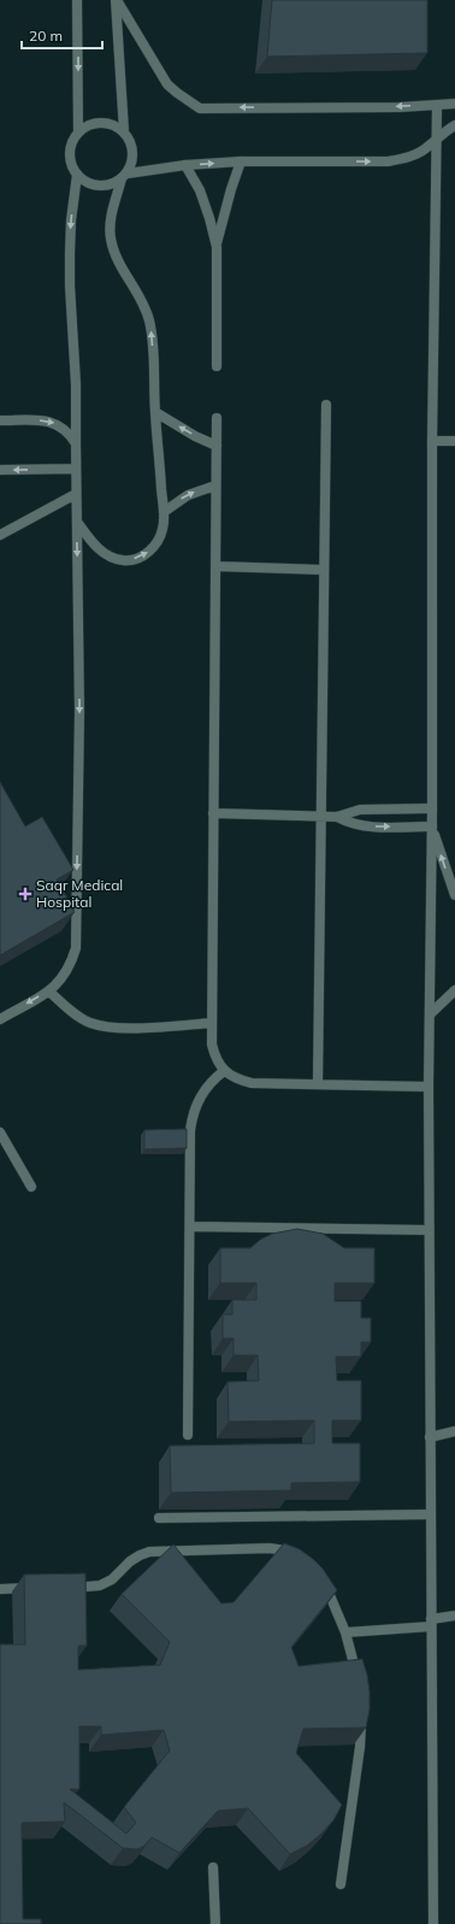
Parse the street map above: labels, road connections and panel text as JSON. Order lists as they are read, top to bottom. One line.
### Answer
{"places":{"health":["Saqr Medical Hospital"]},"scale_bar":"20 m"}
